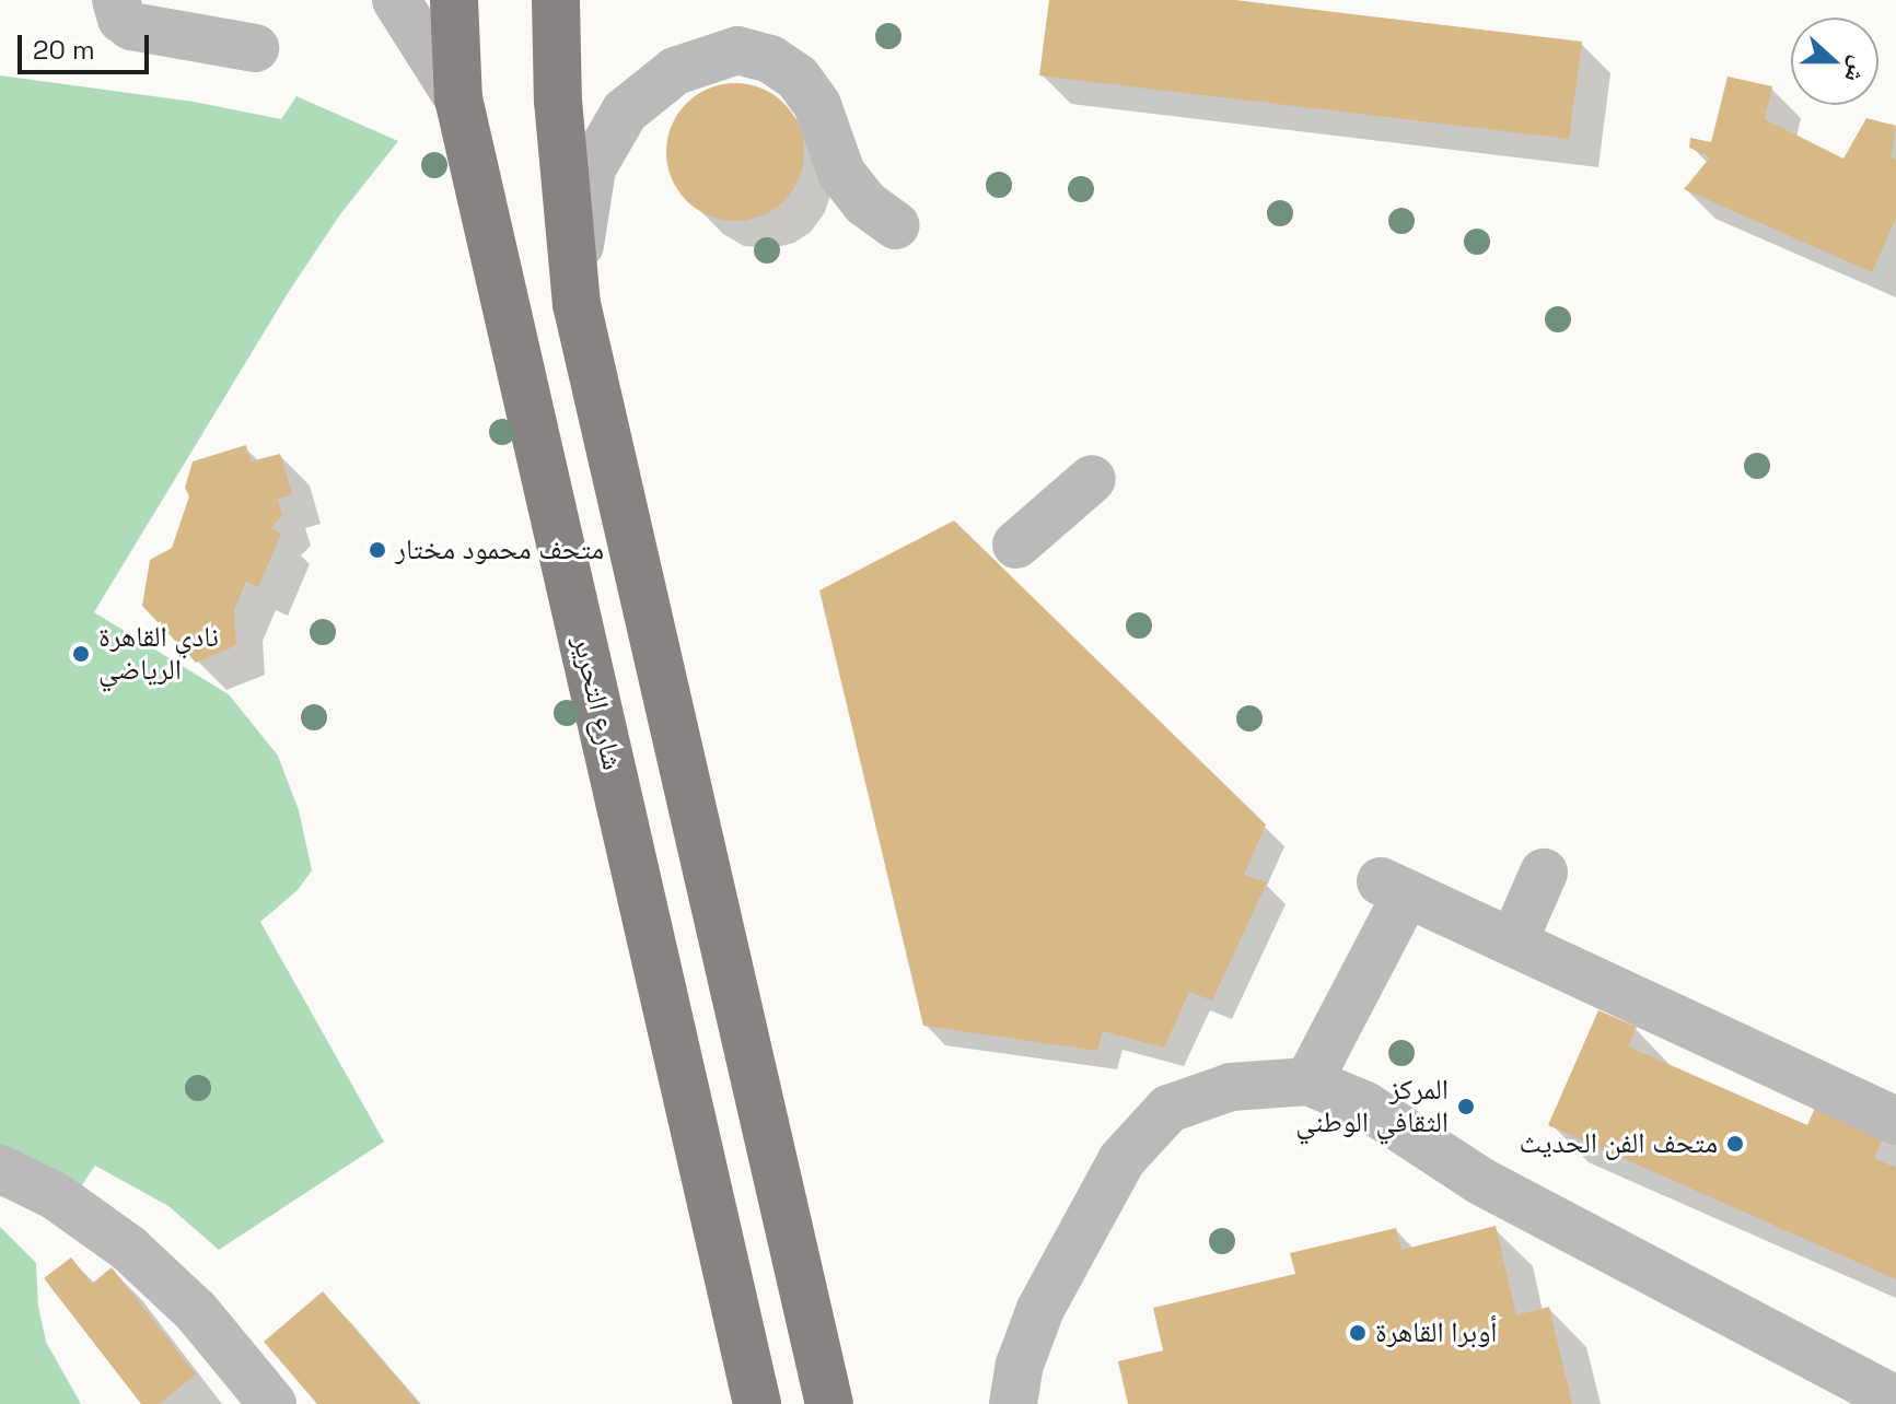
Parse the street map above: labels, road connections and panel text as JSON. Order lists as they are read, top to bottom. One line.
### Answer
{"streets":{"main road":["شارع التحرير"]},"places":["متحف محمود مختار","نادي القاهرة الرياضي","المركز الثقافي الوطني","متحف الفن الحديث","أوبرا القاهرة"],"scale_bar":"20 m","north":"right"}
